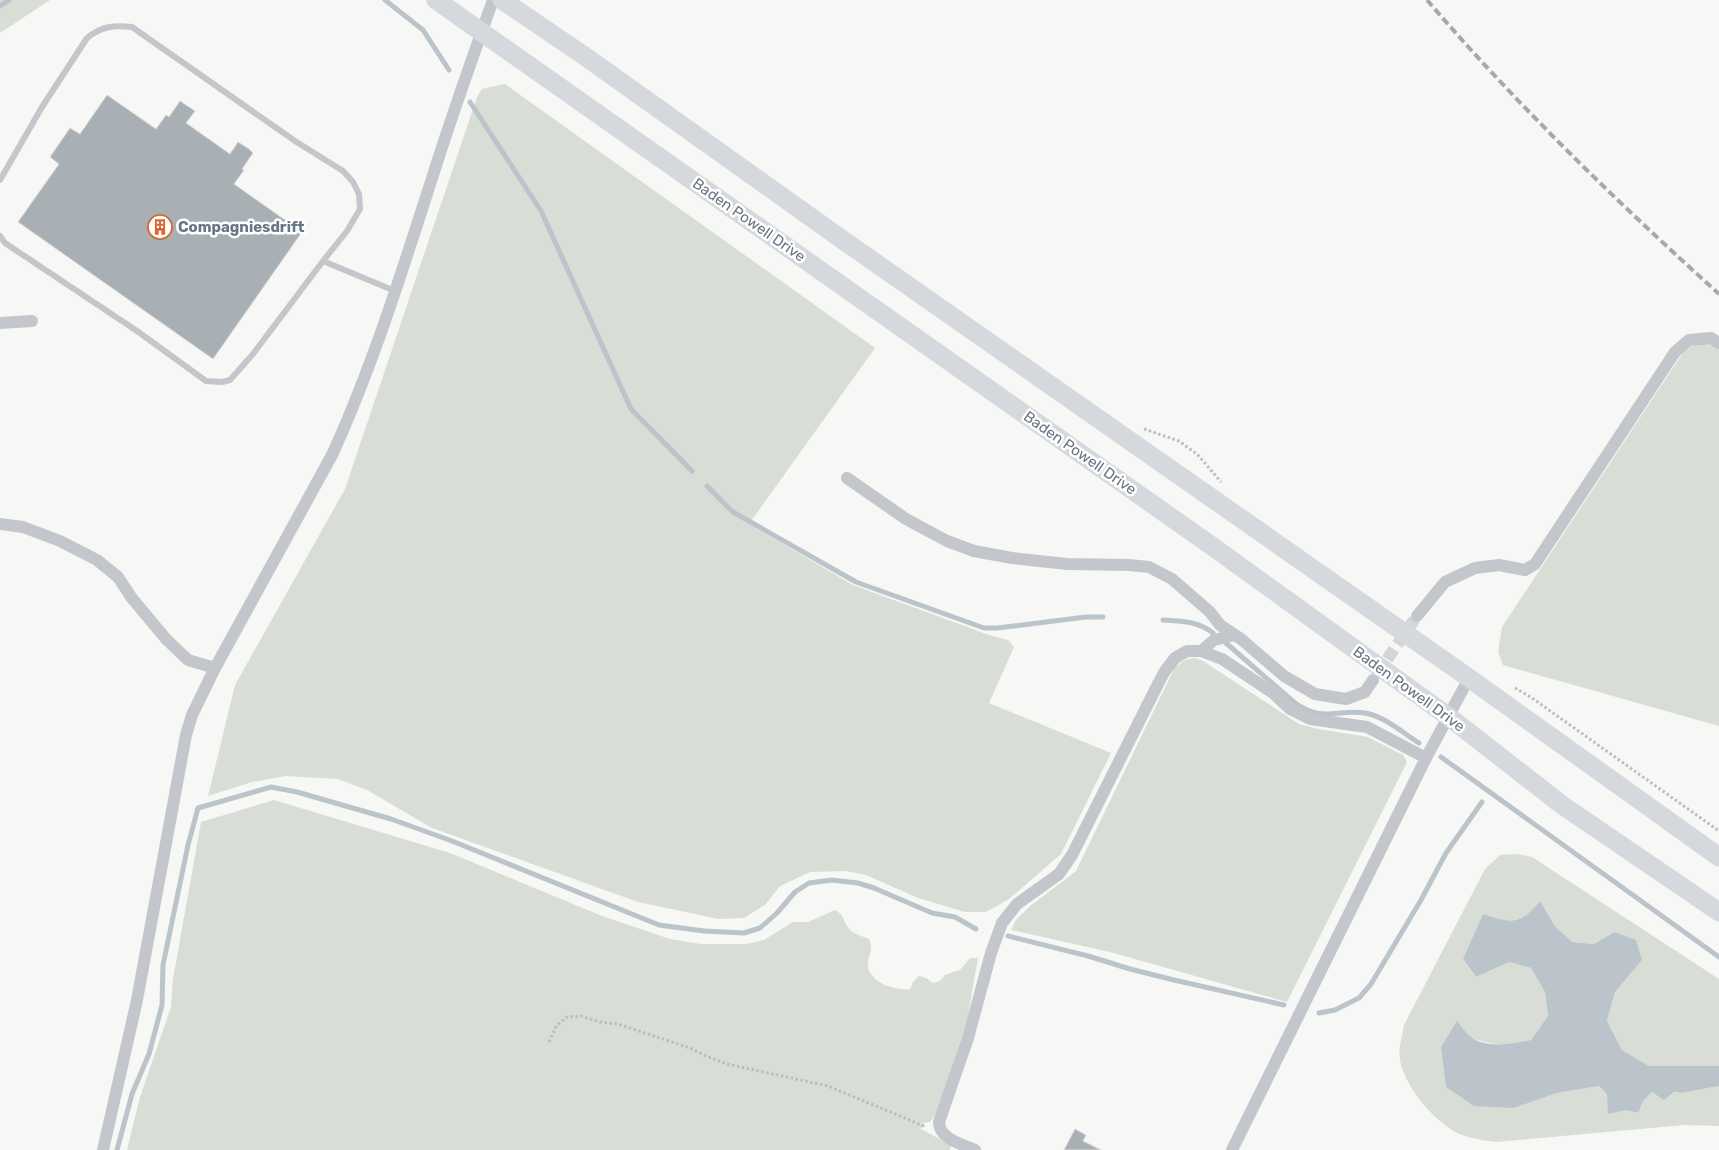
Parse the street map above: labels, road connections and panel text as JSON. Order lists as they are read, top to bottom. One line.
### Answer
{"streets":{"main road":["Baden Powell Drive"]},"places":{"building":["Compagniesdrift"]}}
